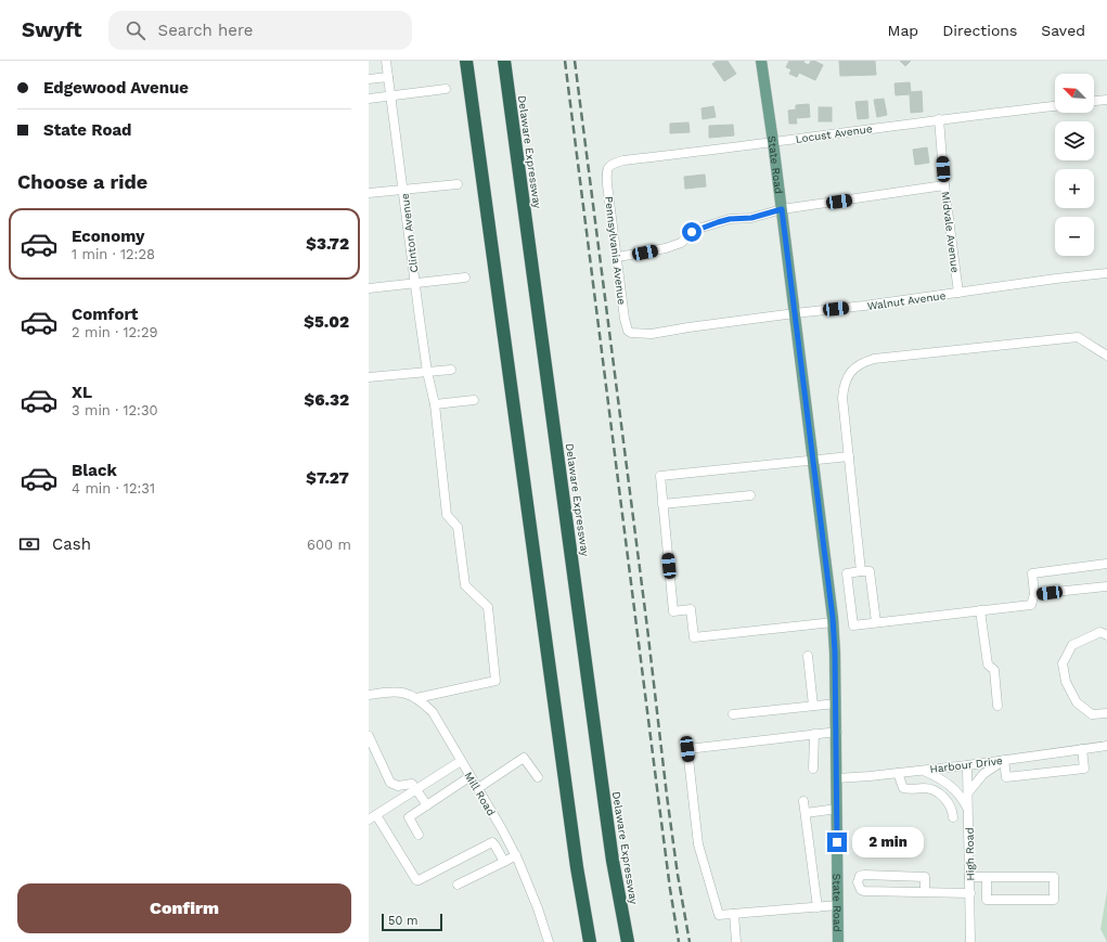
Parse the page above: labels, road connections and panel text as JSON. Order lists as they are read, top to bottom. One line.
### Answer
{"streets":{"highway":["Delaware Expressway"],"main road":["State Road"],"street":["Locust Avenue","Midvale Avenue","Clinton Avenue","Pennsylvania Avenue","Walnut Avenue","Harbour Drive","Mill Road","High Road"]},"crossings":[["Locust Avenue","State Road"],["Locust Avenue","Midvale Avenue"],["Locust Avenue","Pennsylvania Avenue"],["State Road","Walnut Avenue"],["State Road","Harbour Drive"],["Midvale Avenue","Walnut Avenue"],["Clinton Avenue","Mill Road"],["Pennsylvania Avenue","Walnut Avenue"],["Harbour Drive","High Road"]],"scale_bar":"50 m","north":"top left","page":{"header":"Swyft","search":"Search here","nav":["Map","Directions","Saved"],"banner":["Edgewood Avenue","State Road"],"map_buttons":["+","−"],"heading":"Choose a ride","list":[{"name":"Economy","note":"1 min · 12:28","value":"$3.72"},{"name":"Comfort","note":"2 min · 12:29","value":"$5.02"},{"name":"XL","note":"3 min · 12:30","value":"$6.32"},{"name":"Black","note":"4 min · 12:31","value":"$7.27"}],"pay":["Cash","600 m"],"bubble":"2 min","buttons":"Confirm","scale":"50 m"}}
